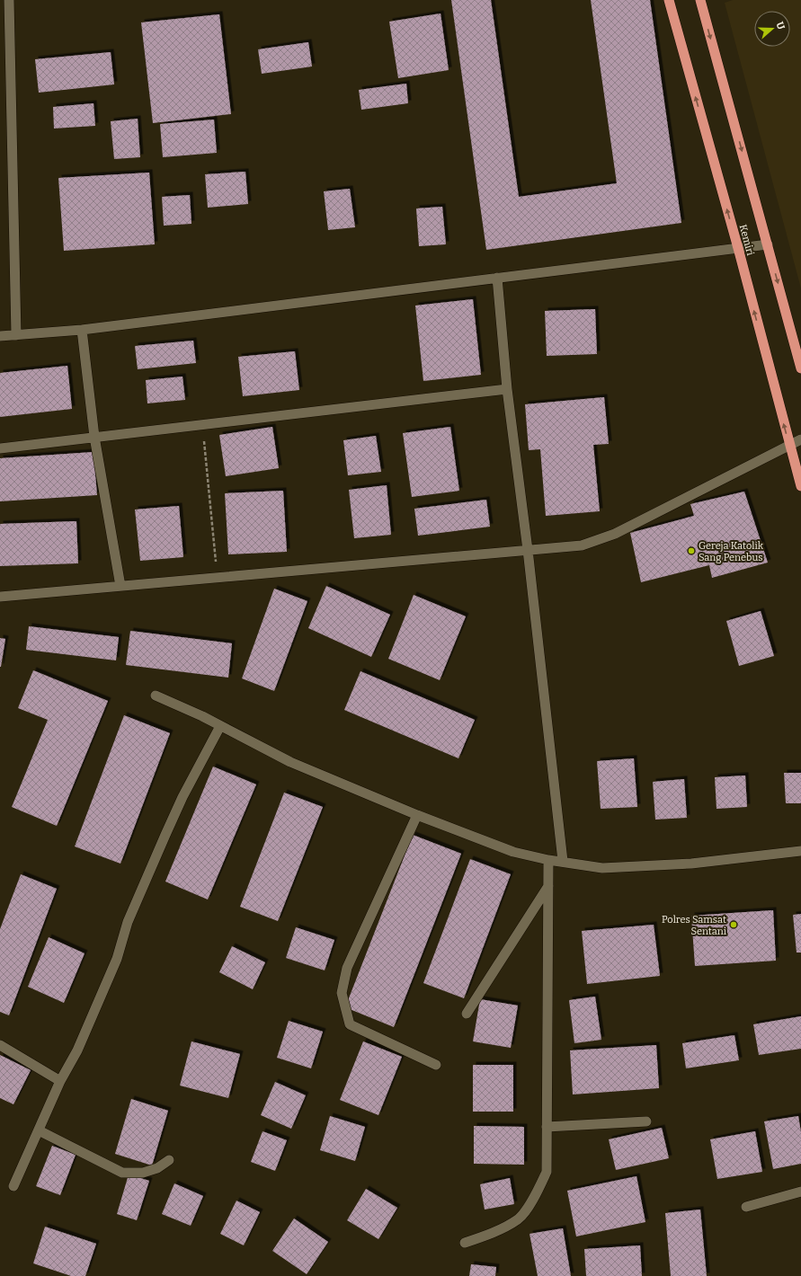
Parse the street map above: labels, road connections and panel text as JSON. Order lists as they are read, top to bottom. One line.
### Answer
{"streets":{"highway":["Kemiri"]},"places":["Gereja Katolik Sang Penebus","Polres Samsat Sentani"],"north":"right"}
